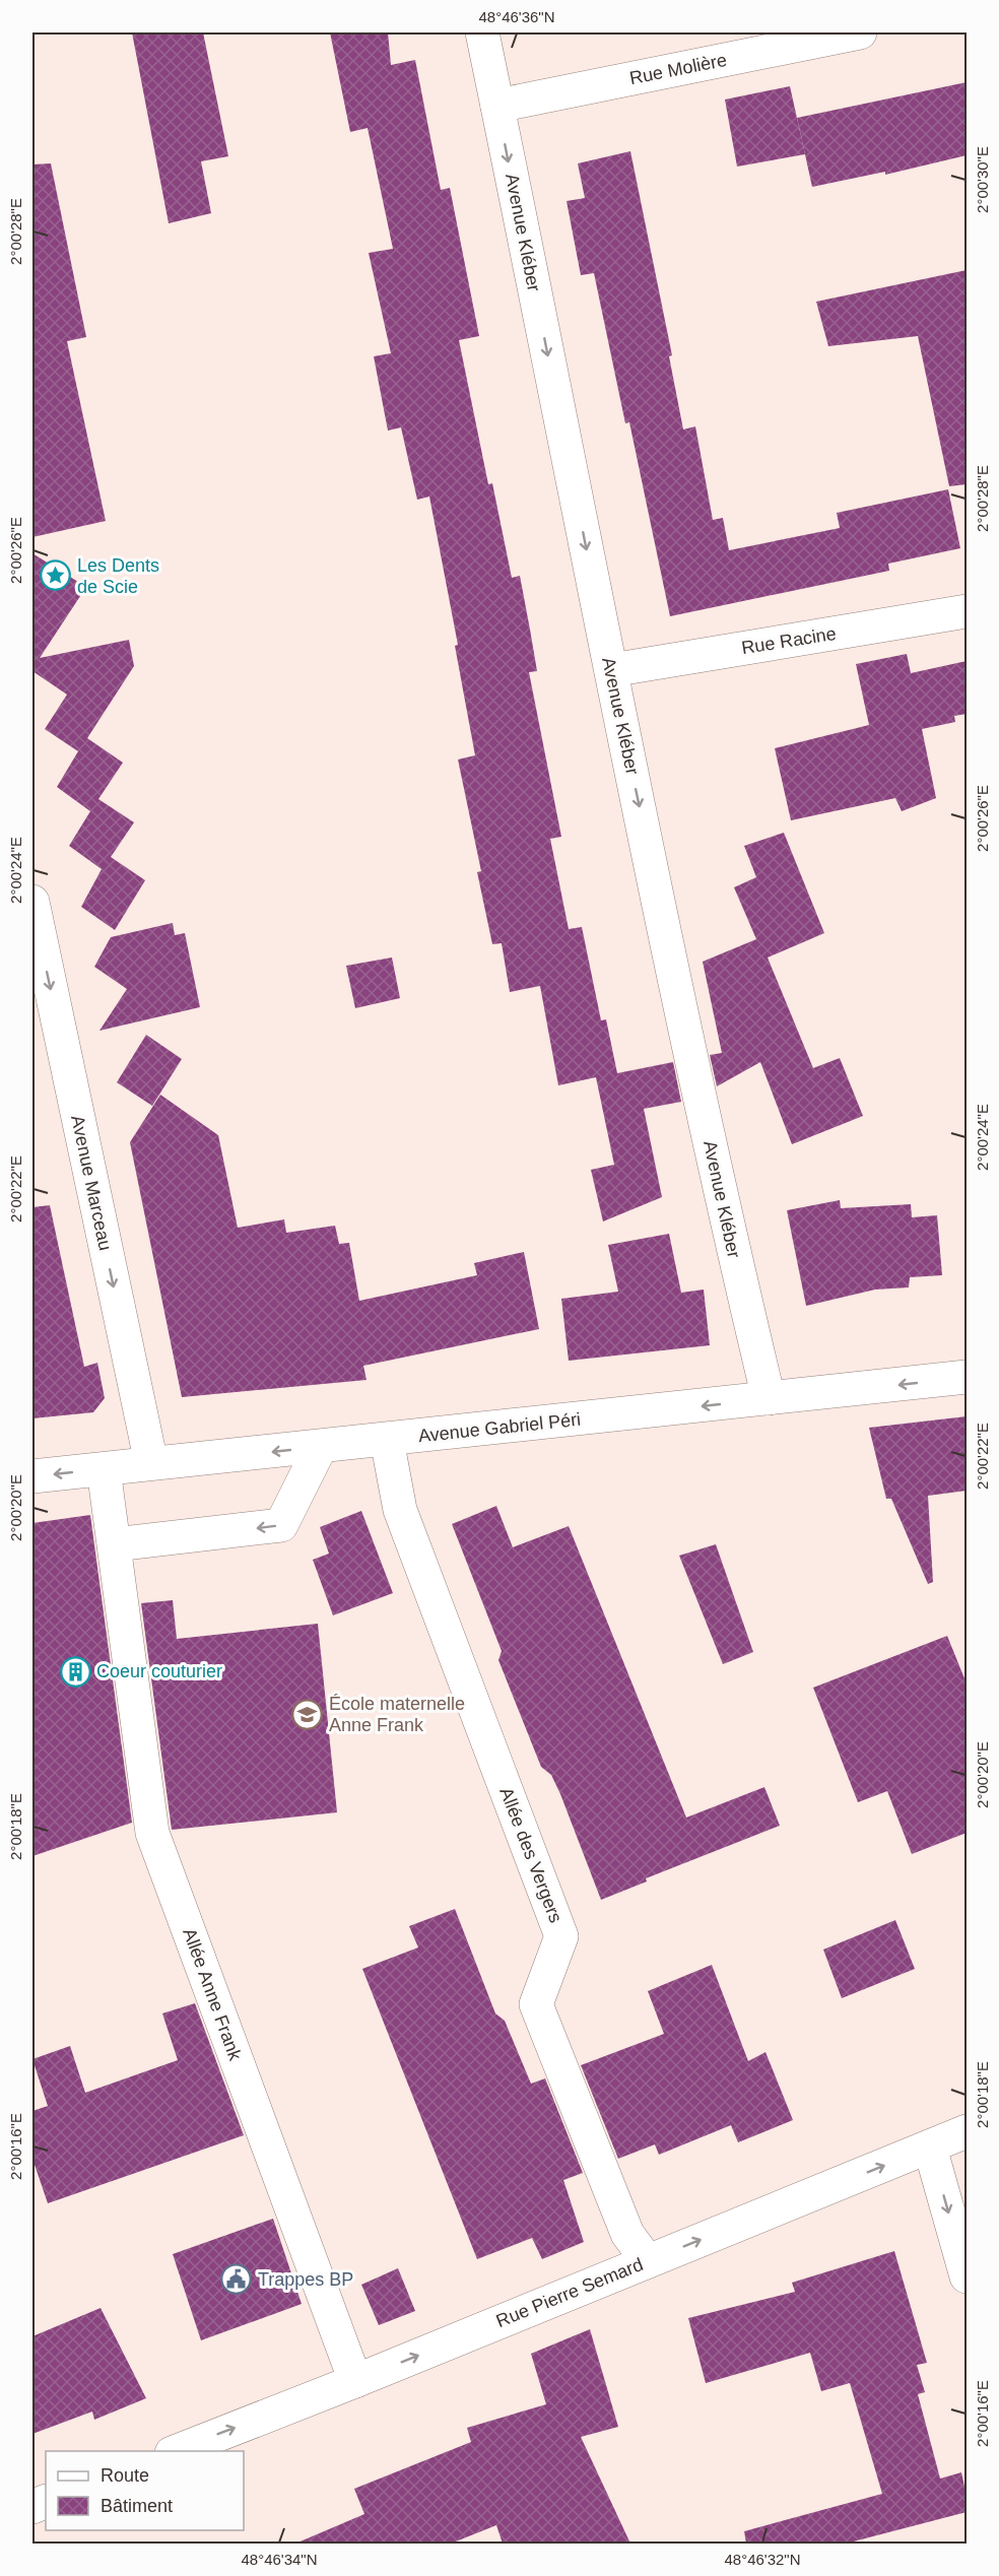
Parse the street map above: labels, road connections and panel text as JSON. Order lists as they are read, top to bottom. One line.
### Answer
{"streets":{"street":["Rue Molière","Avenue Kléber","Rue Racine","Avenue Marceau","Avenue Gabriel Péri","Allée des Vergers","Allée Anne Frank","Rue Pierre Semard"]},"crossings":[["Rue Molière","Avenue Kléber"],["Avenue Kléber","Rue Racine"],["Avenue Kléber","Avenue Gabriel Péri"],["Avenue Marceau","Avenue Gabriel Péri"],["Avenue Gabriel Péri","Allée des Vergers"],["Avenue Gabriel Péri","Allée Anne Frank"],["Allée des Vergers","Rue Pierre Semard"],["Allée Anne Frank","Rue Pierre Semard"]],"one_way":["Avenue Kléber","Avenue Marceau","Avenue Gabriel Péri","Rue Pierre Semard"],"places":{"place":["Les Dents de Scie"],"building":["Coeur couturier"],"school or university":["École maternelle Anne Frank"],"public building":["Trappes BP"]},"legend":["Route","Bâtiment"],"coordinates":["48°46'36\"N","2°00'30\"E","2°00'28\"E","2°00'26\"E","2°00'24\"E","2°00'22\"E","2°00'20\"E","2°00'18\"E","2°00'16\"E","48°46'34\"N","48°46'32\"N"]}
